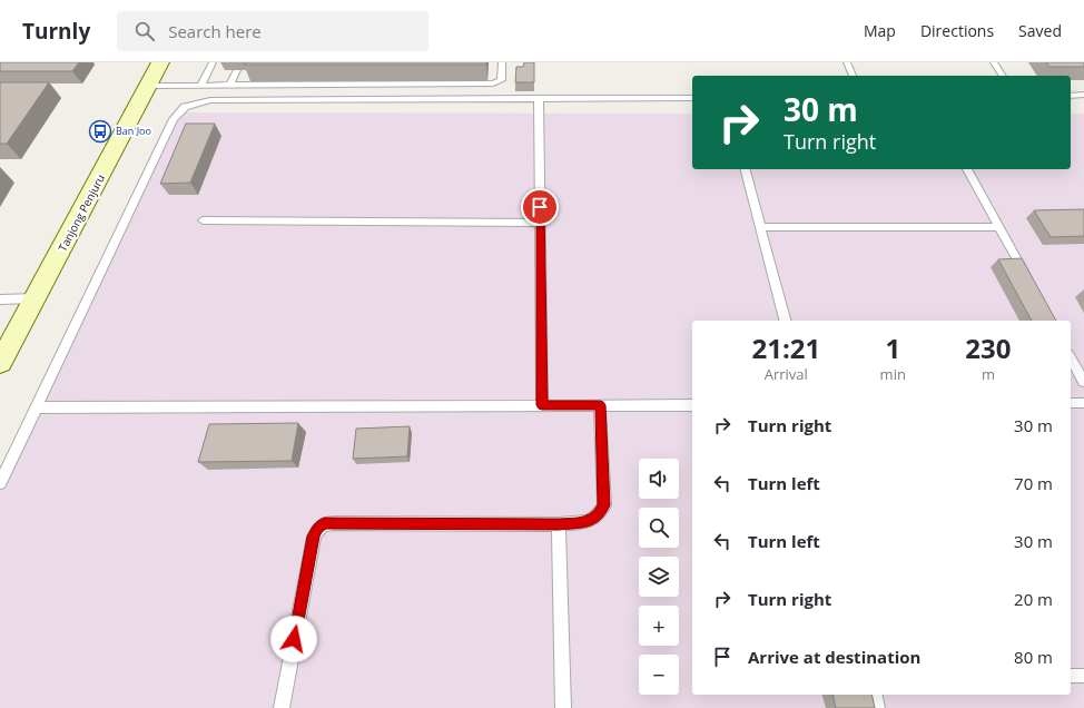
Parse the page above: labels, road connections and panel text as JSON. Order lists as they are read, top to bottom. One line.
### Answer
{"streets":{"main road":["Tanjong Penjuru"]},"places":{"bus stop":["Ban Joo"]},"page":{"header":"Turnly","search":"Search here","nav":["Map","Directions","Saved"],"turn":["30 m","Turn right"],"eta":["21:21","Arrival","1","min","230","m"],"list":[{"name":"Turn right","value":"30 m"},{"name":"Turn left","value":"70 m"},{"name":"Turn left","value":"30 m"},{"name":"Turn right","value":"20 m"},{"name":"Arrive at destination","value":"80 m"}],"map_buttons":["+","−"]}}
